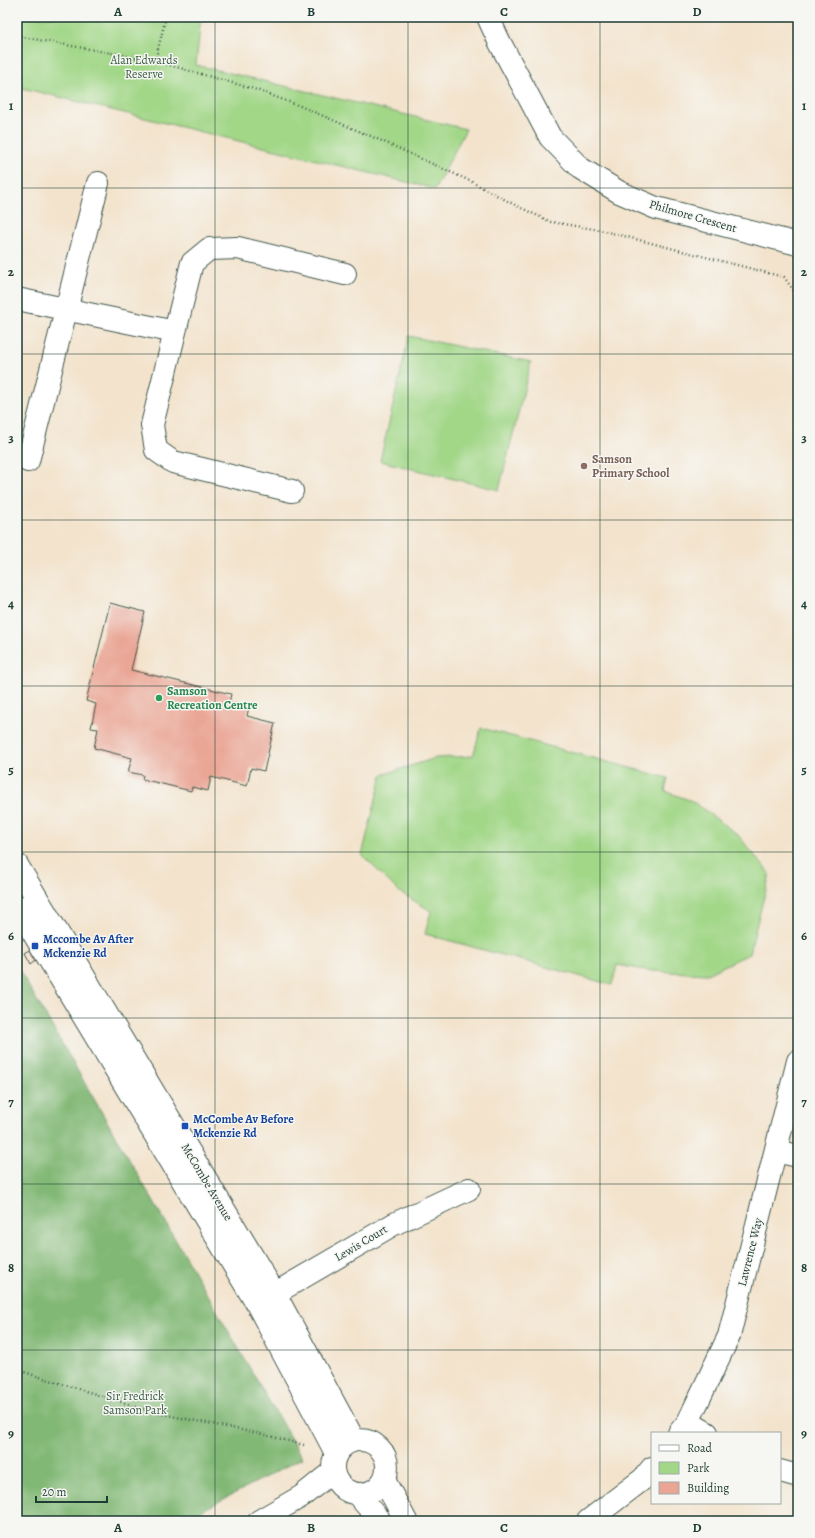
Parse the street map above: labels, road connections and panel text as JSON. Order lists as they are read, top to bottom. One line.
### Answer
{"streets":{"street":["Philmore Crescent","McCombe Avenue","Lewis Court","Lawrence Way"]},"crossings":[["McCombe Avenue","Lewis Court"]],"parks":["Alan Edwards Reserve","Sir Fredrick Samson Park"],"places":{"other":["Samson Primary School","Samson Recreation Centre"],"transit":["Mccombe Av After Mckenzie Rd","McCombe Av Before Mckenzie Rd"]},"legend":["Road","Park","Building"],"scale_bar":"20 m","grid":{"columns":["A","B","C","D"],"rows":["1","2","3","4","5","6","7","8","9"]}}
